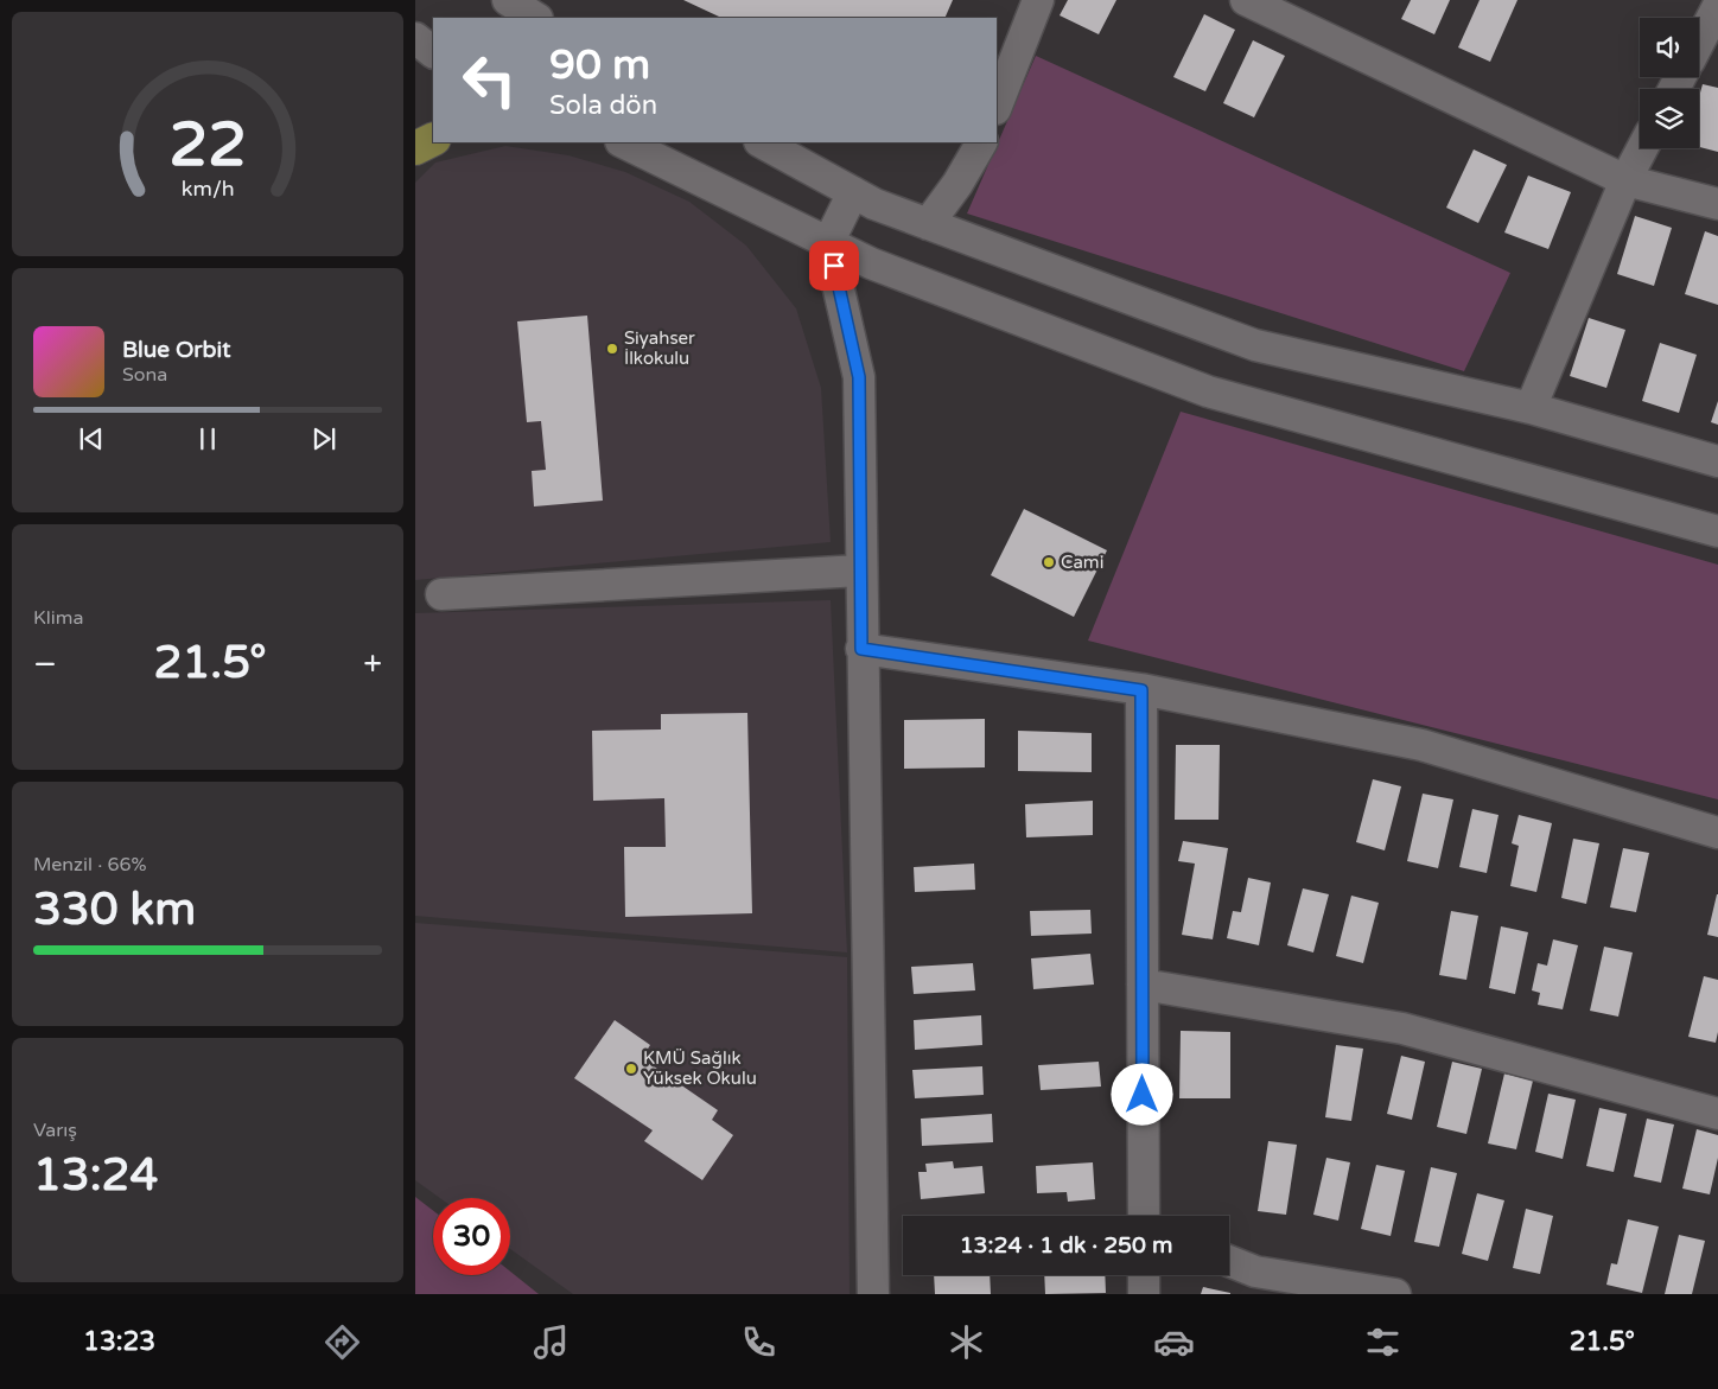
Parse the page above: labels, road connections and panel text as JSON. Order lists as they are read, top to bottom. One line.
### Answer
{"places":["Siyahser İlkokulu","Cami","KMÜ Sağlık Yüksek Okulu"],"page":{"turn":["90 m","Sola dön"],"song":["Blue Orbit","Sona"],"tile":["Klima",["Menzil · 66%","330 km"],["Varış","13:24"]],"heat":["−","21.5°","+"],"limit":"30","trip":"13:24 · 1 dk · 250 m","tabs":["13:23","21.5°"],"gauge":["22","km/h"]}}
